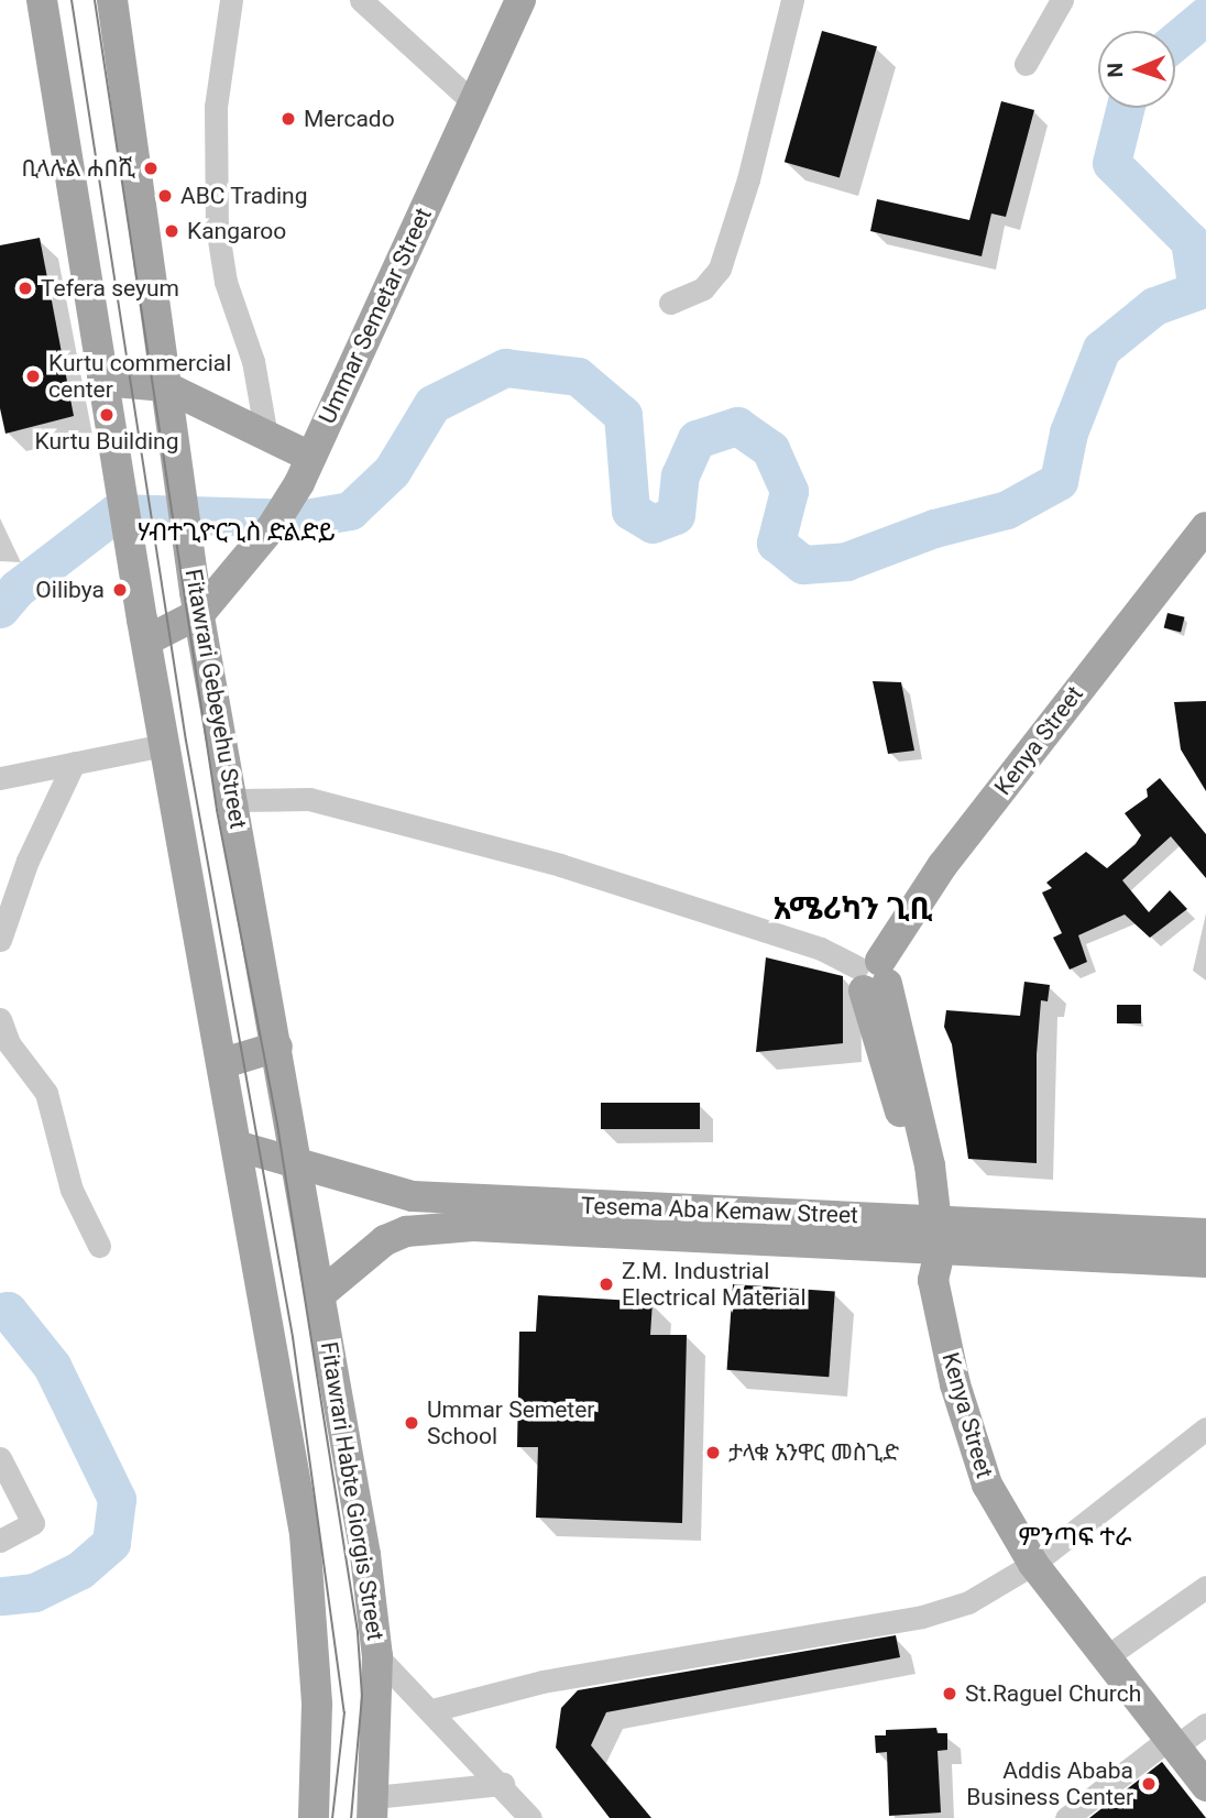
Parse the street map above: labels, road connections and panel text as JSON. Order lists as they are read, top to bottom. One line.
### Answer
{"streets":{"main road":["Ummar Semetar Street","Fitawrari Gebeyehu Street","Kenya Street","Tesema Aba Kemaw Street","Fitawrari Habte Giorgis Street"]},"crossings":[["Ummar Semetar Street","Fitawrari Gebeyehu Street"],["Fitawrari Gebeyehu Street","Tesema Aba Kemaw Street"],["Fitawrari Gebeyehu Street","Fitawrari Habte Giorgis Street"],["Kenya Street","Tesema Aba Kemaw Street"],["Tesema Aba Kemaw Street","Fitawrari Habte Giorgis Street"]],"districts":["ሃብተጊዮርጊስ ድልድይ","አሜሪካን ጊቢ","ምንጣፍ ተራ"],"places":["Mercado","ቢላሉል ሐበሺ","ABC Trading","Kangaroo","Tefera seyum","Kurtu commercial center","Kurtu Building","Oilibya","Z.M. Industrial Electrical Material","Ummar Semeter School","ታላቁ አንዋር መስጊድ","St.Raguel Church","Addis Ababa Business Center"],"north":"left"}
